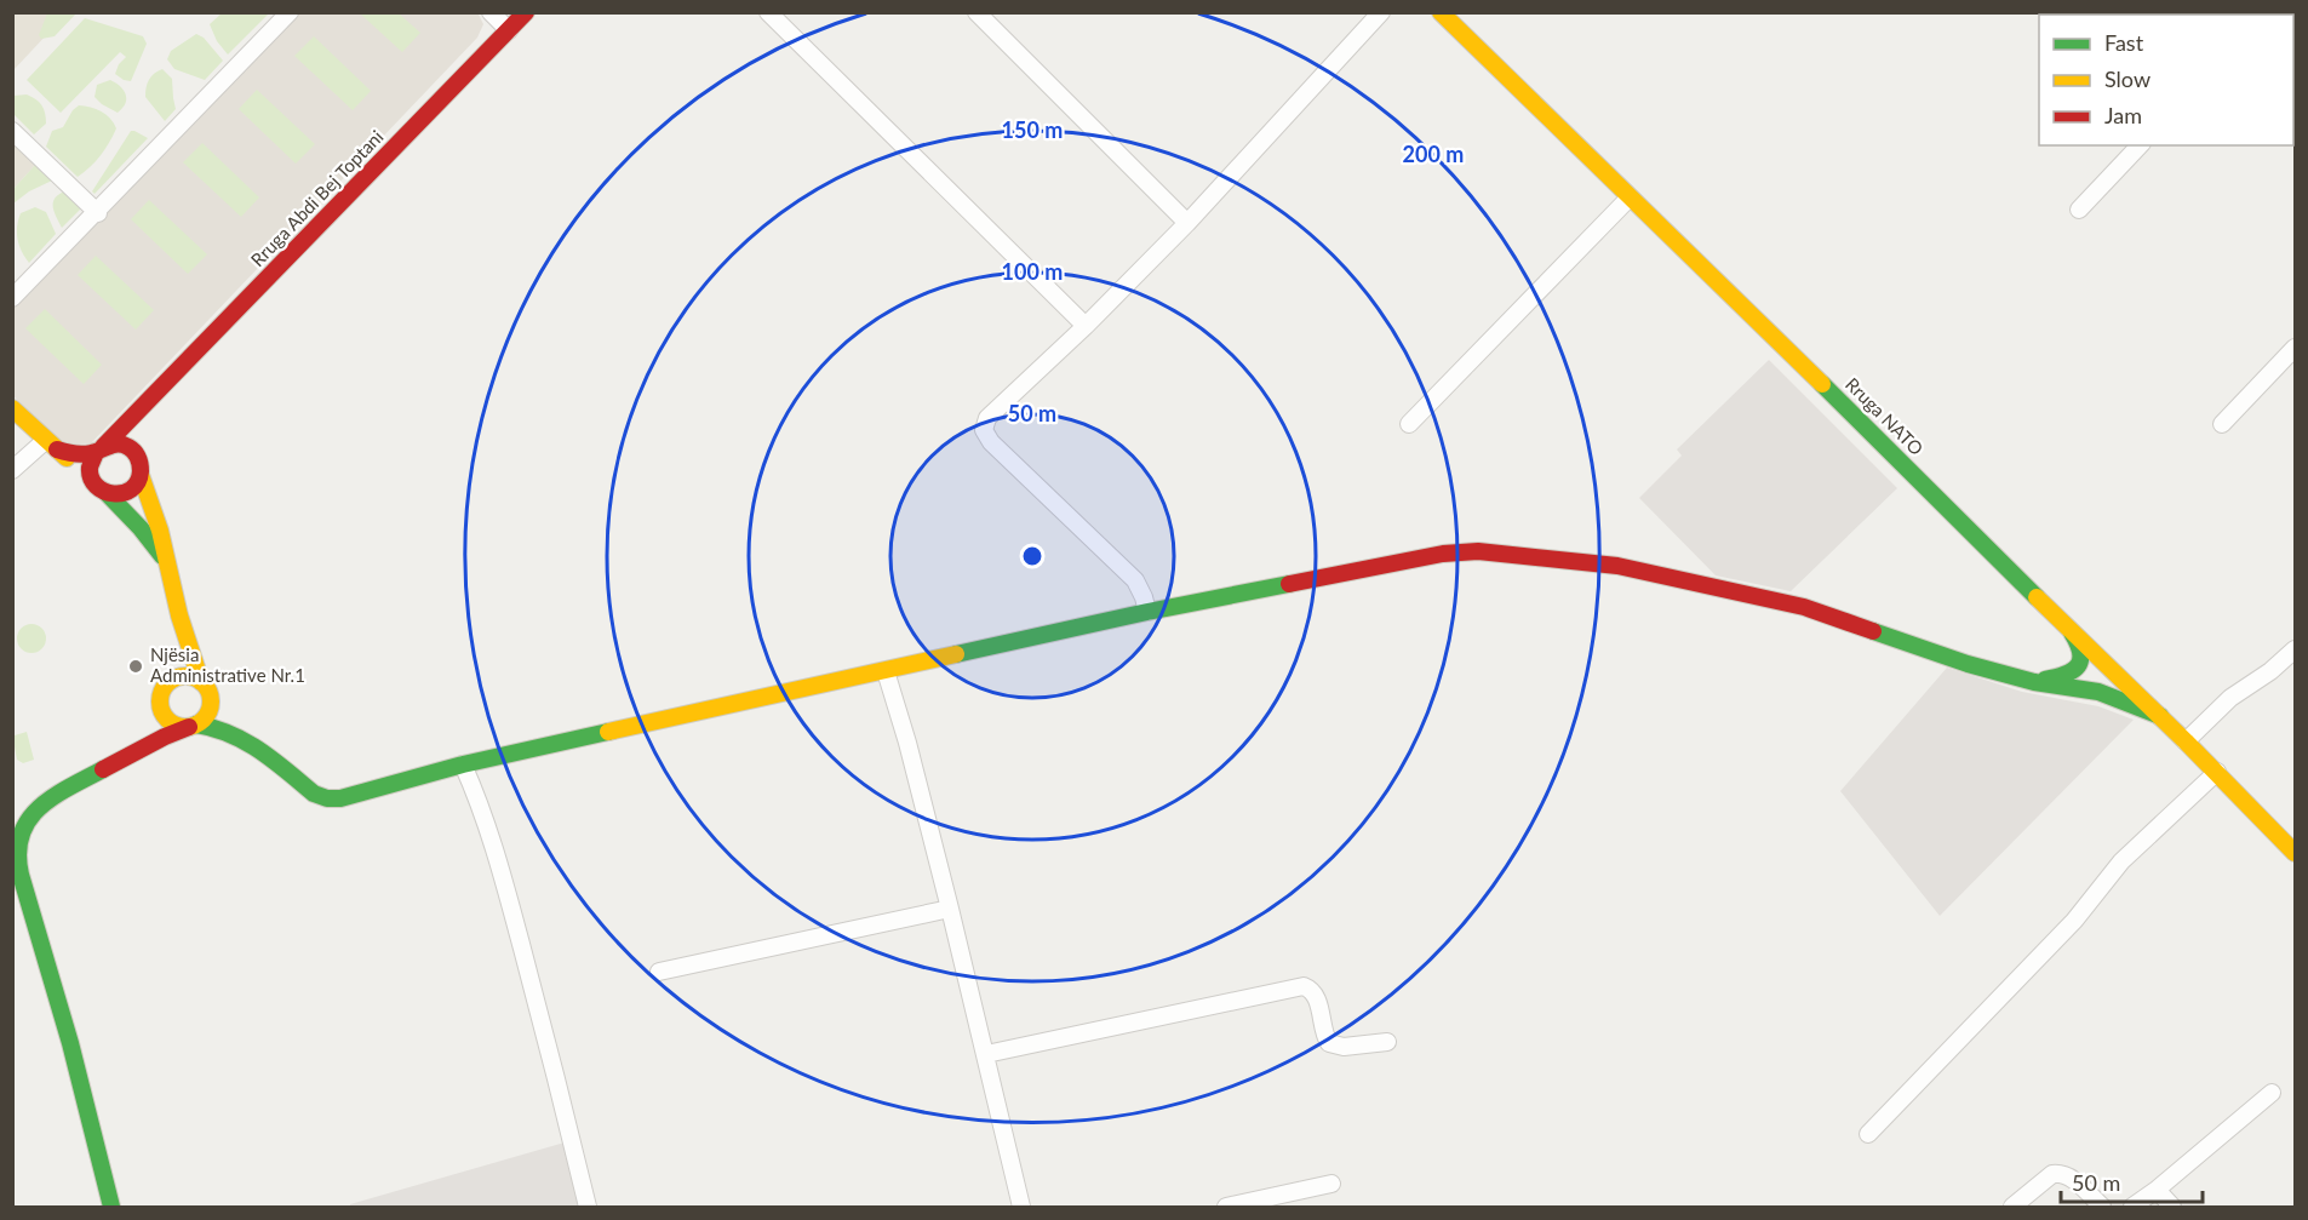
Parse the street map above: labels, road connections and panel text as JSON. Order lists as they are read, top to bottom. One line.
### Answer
{"streets":{"street":["Rruga Abdi Bej Toptani","Rruga NATO"]},"places":["Njësia Administrative Nr.1"],"legend":["Fast","Slow","Jam"],"scale_bar":"50 m","rings":["150 m","200 m","100 m","50 m"]}
